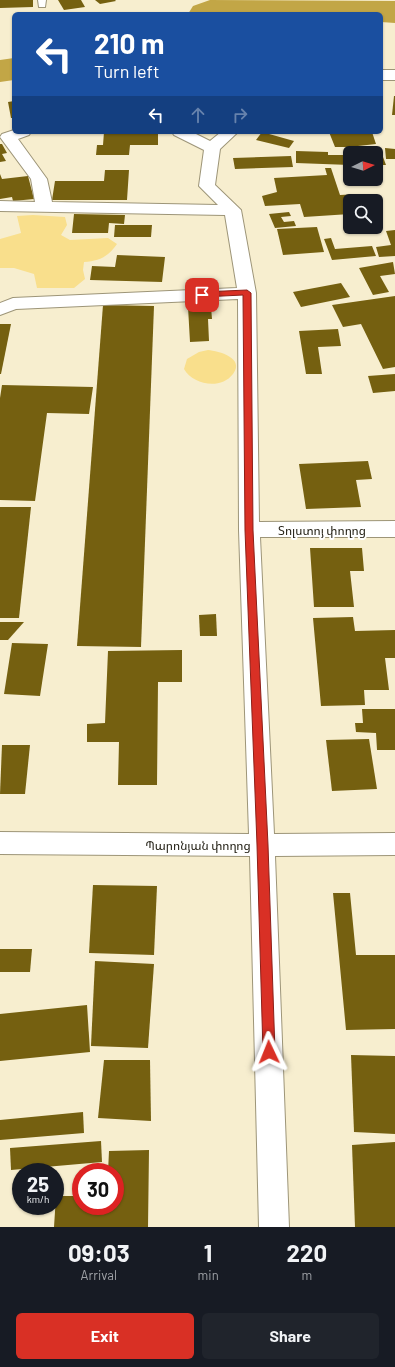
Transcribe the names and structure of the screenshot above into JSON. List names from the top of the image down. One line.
{"streets":{"street":["Տոլստոյ փողոց","Պարոնյան փողոց"]},"north":"right","page":{"turn":["210 m","Turn left"],"speed":"25 km/h","limit":"30","eta":["09:03","Arrival","1","min","220","m"],"buttons":["Exit","Share"]}}
